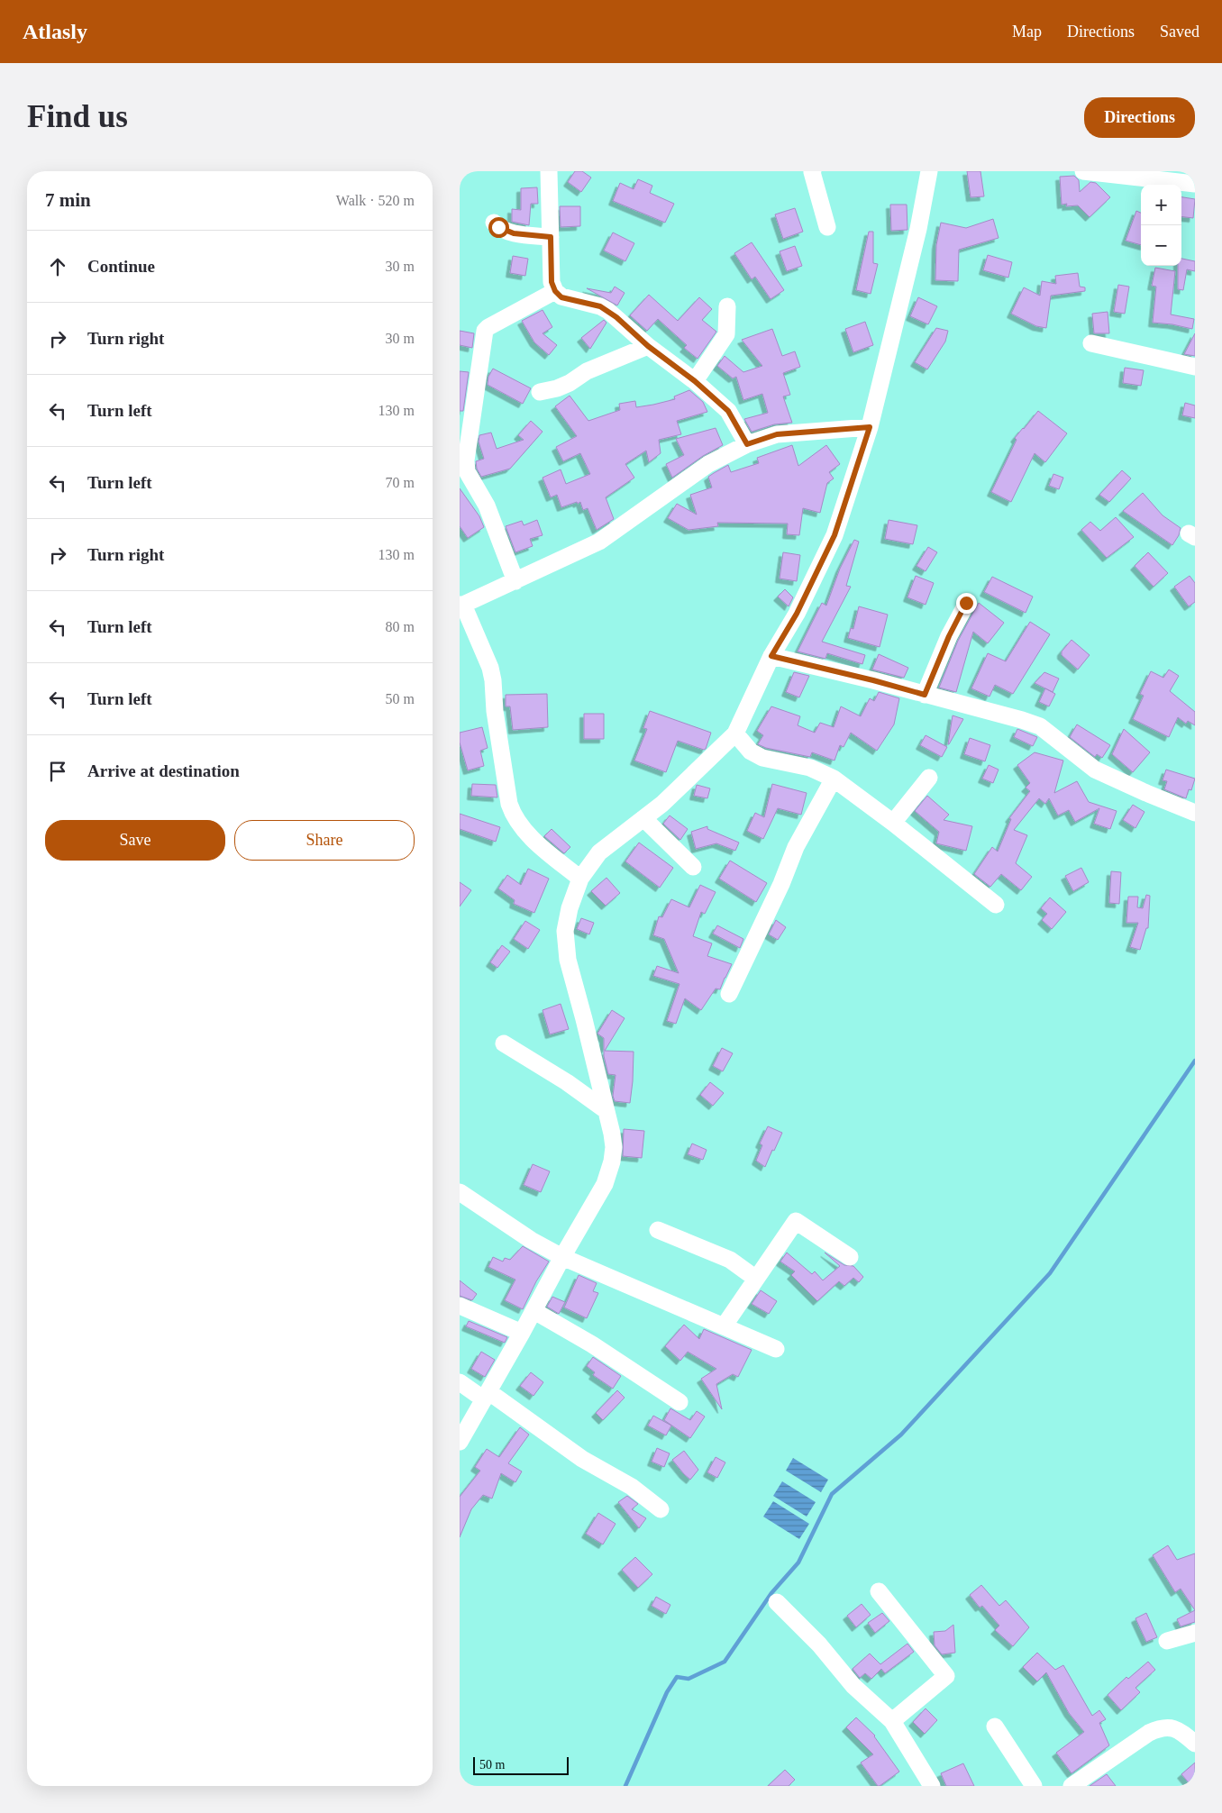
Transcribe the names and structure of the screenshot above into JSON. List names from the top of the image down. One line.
{"scale_bar":"50 m","page":{"header":"Atlasly","nav":["Map","Directions","Saved"],"buttons":["Directions",["Save","Share"]],"title":"Find us","heading":["7 min","Walk · 520 m"],"map_buttons":["+","−"],"list":[["Continue","30 m"],["Turn right","30 m"],["Turn left","130 m"],["Turn left","70 m"],["Turn right","130 m"],["Turn left","80 m"],["Turn left","50 m"],"Arrive at destination"],"scale":"50 m"}}
